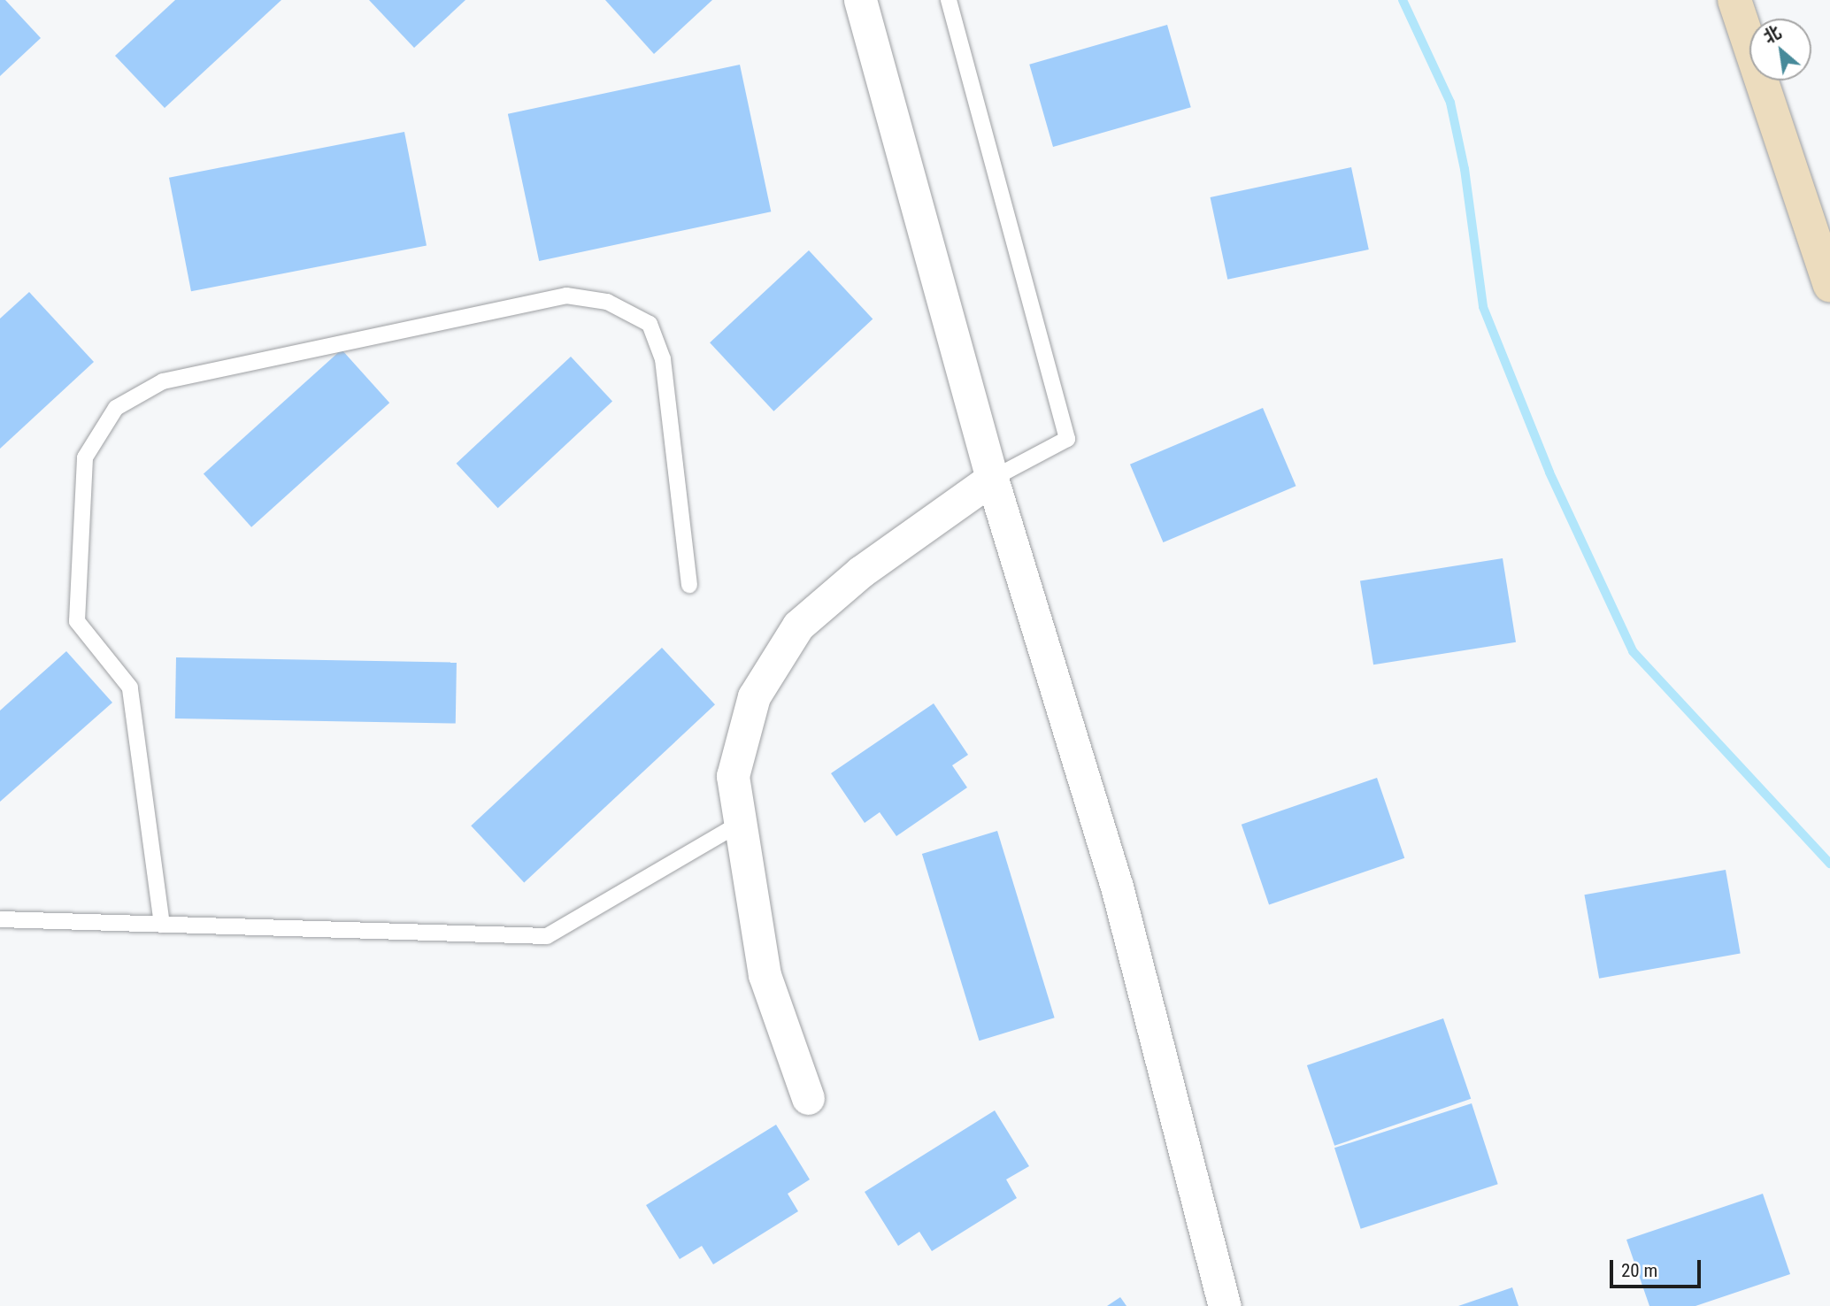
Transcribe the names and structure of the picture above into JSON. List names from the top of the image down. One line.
{"scale_bar":"20 m","north":"top left"}
